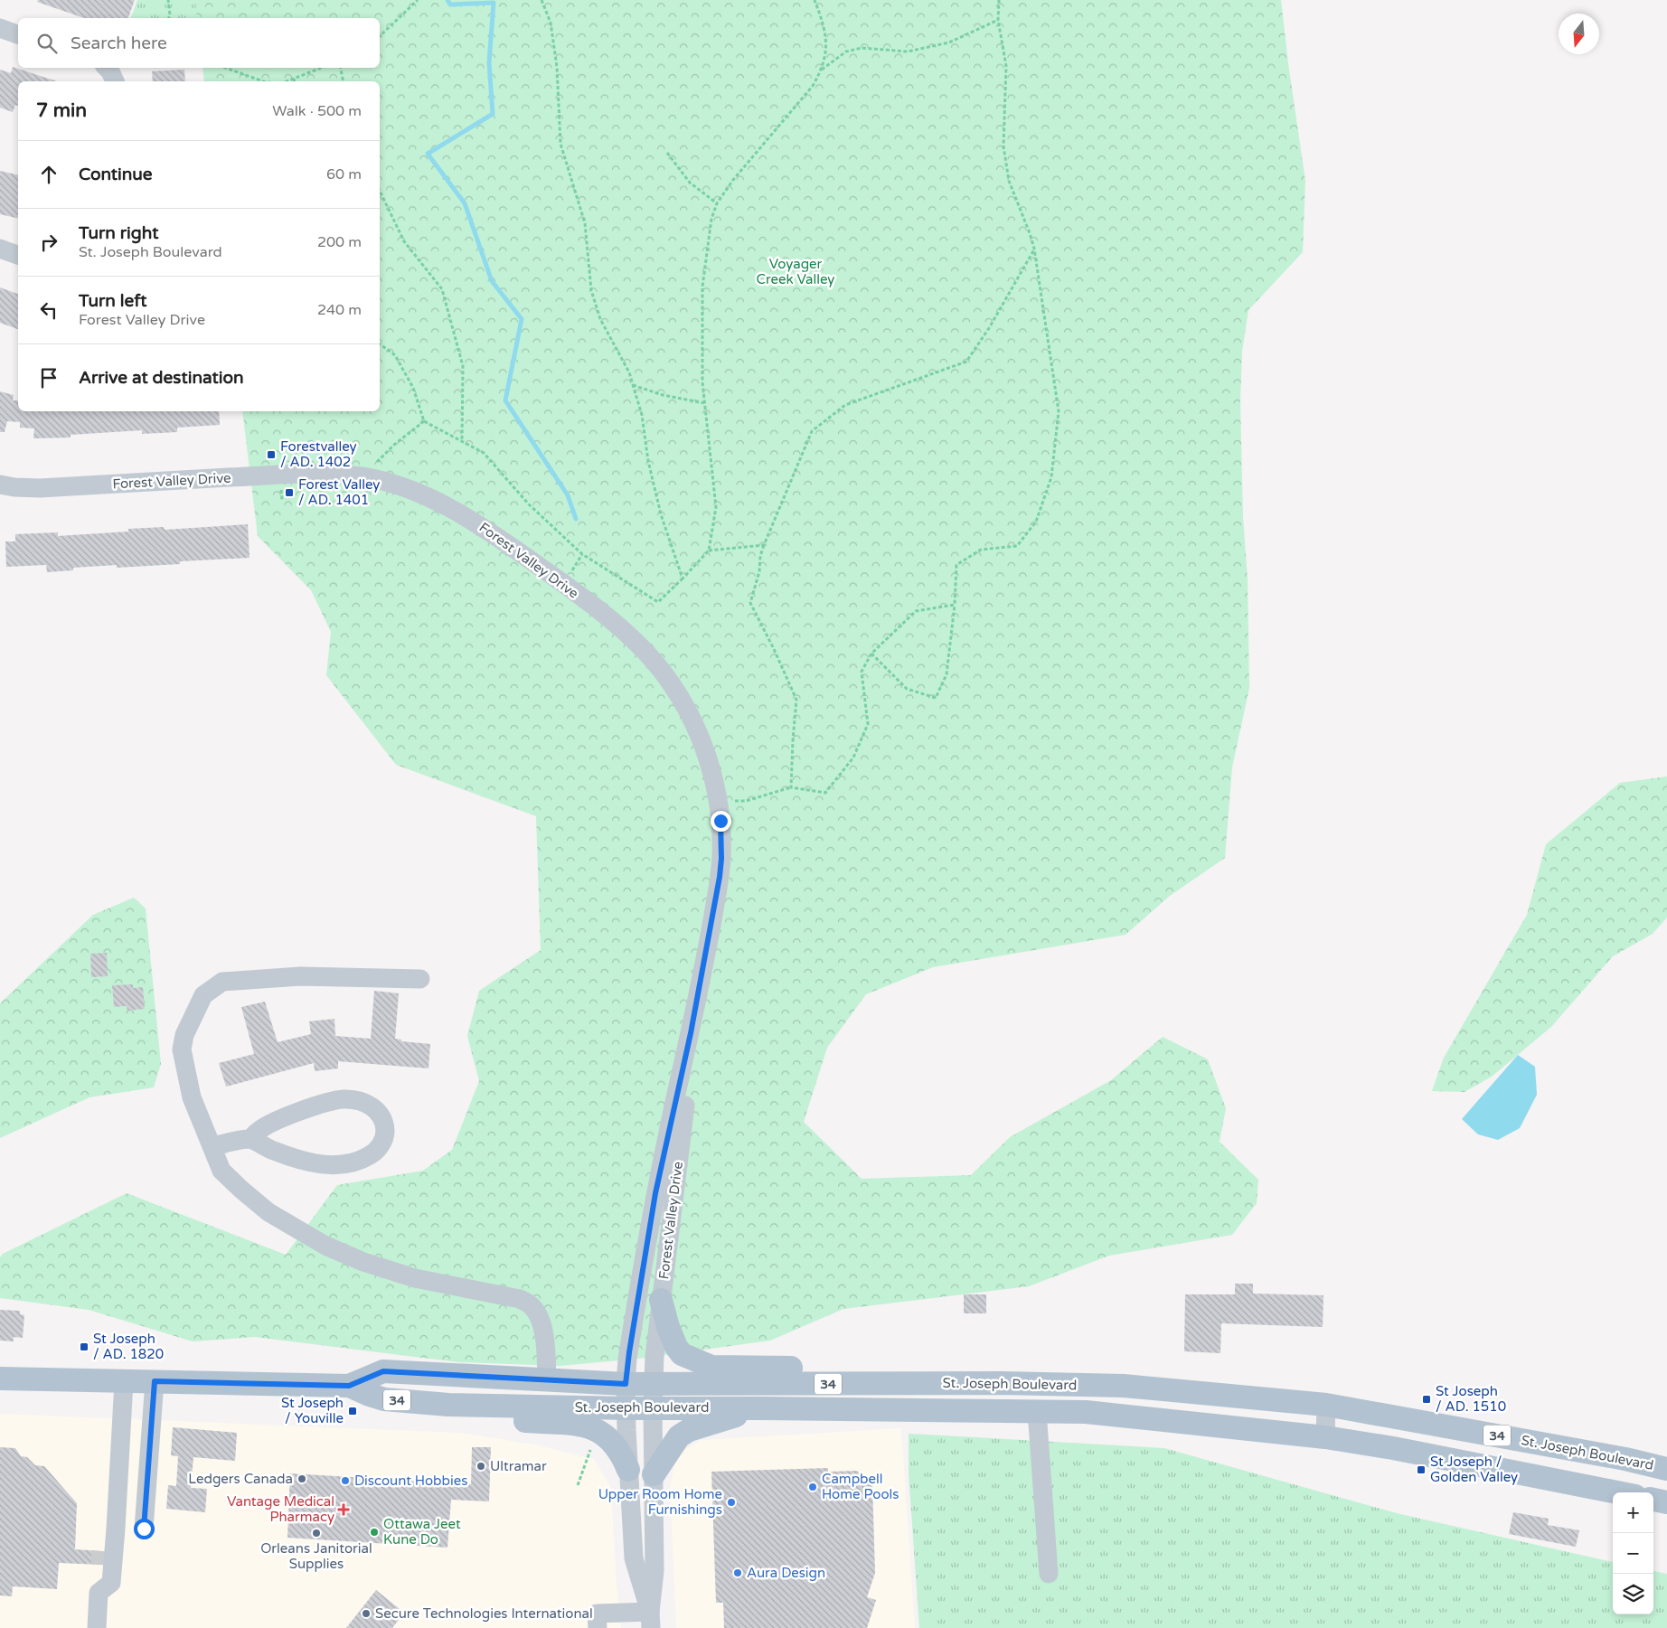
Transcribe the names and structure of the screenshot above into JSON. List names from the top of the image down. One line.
{"streets":{"main road":["34","St. Joseph Boulevard"],"street":["Forest Valley Drive"]},"crossings":[["Forest Valley Drive","St. Joseph Boulevard"]],"parks":["Voyager Creek Valley"],"places":{"transit":["Forestvalley / AD. 1402","Forest Valley / AD. 1401","St Joseph / AD. 1820","St Joseph / AD. 1510","St Joseph / Youville","St Joseph / Golden Valley"],"other":["Ultramar","Ledgers Canada","Discount Hobbies","Campbell Home Pools","Upper Room Home Furnishings","Ottawa Jeet Kune Do","Orleans Janitorial Supplies","Aura Design","Secure Technologies International"],"health":["Vantage Medical Pharmacy"]},"north":"bottom","page":{"search":"Search here","heading":["7 min","Walk · 500 m"],"list":[["Continue","60 m"],["Turn right","St. Joseph Boulevard","200 m"],["Turn left","Forest Valley Drive","240 m"],"Arrive at destination"],"map_buttons":["+","−"]}}
